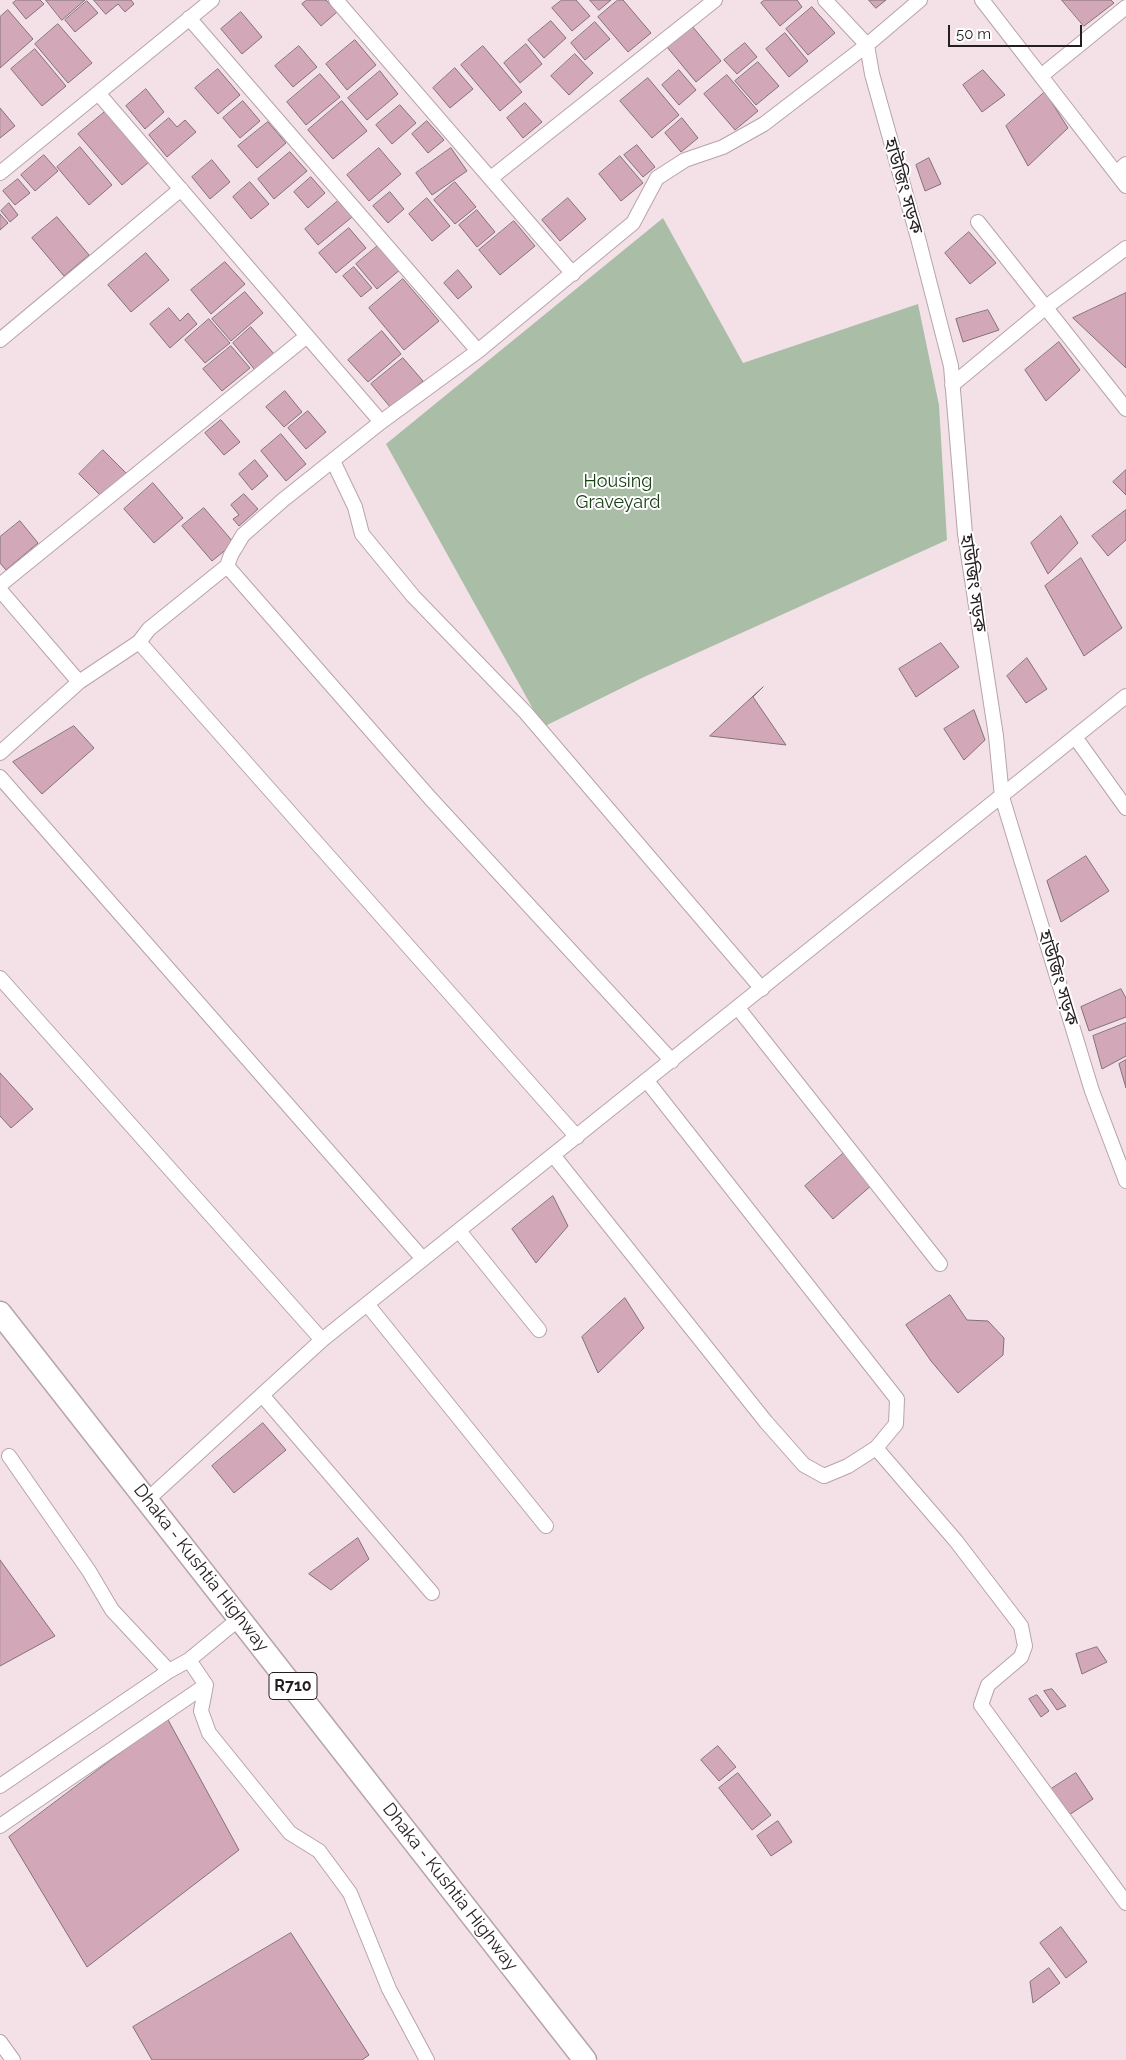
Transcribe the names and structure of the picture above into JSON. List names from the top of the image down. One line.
{"streets":{"main road":["Dhaka - Kushtia Highway","R710"],"street":["হাউজিং সড়ক"]},"parks":["Housing Graveyard"],"scale_bar":"50 m"}
